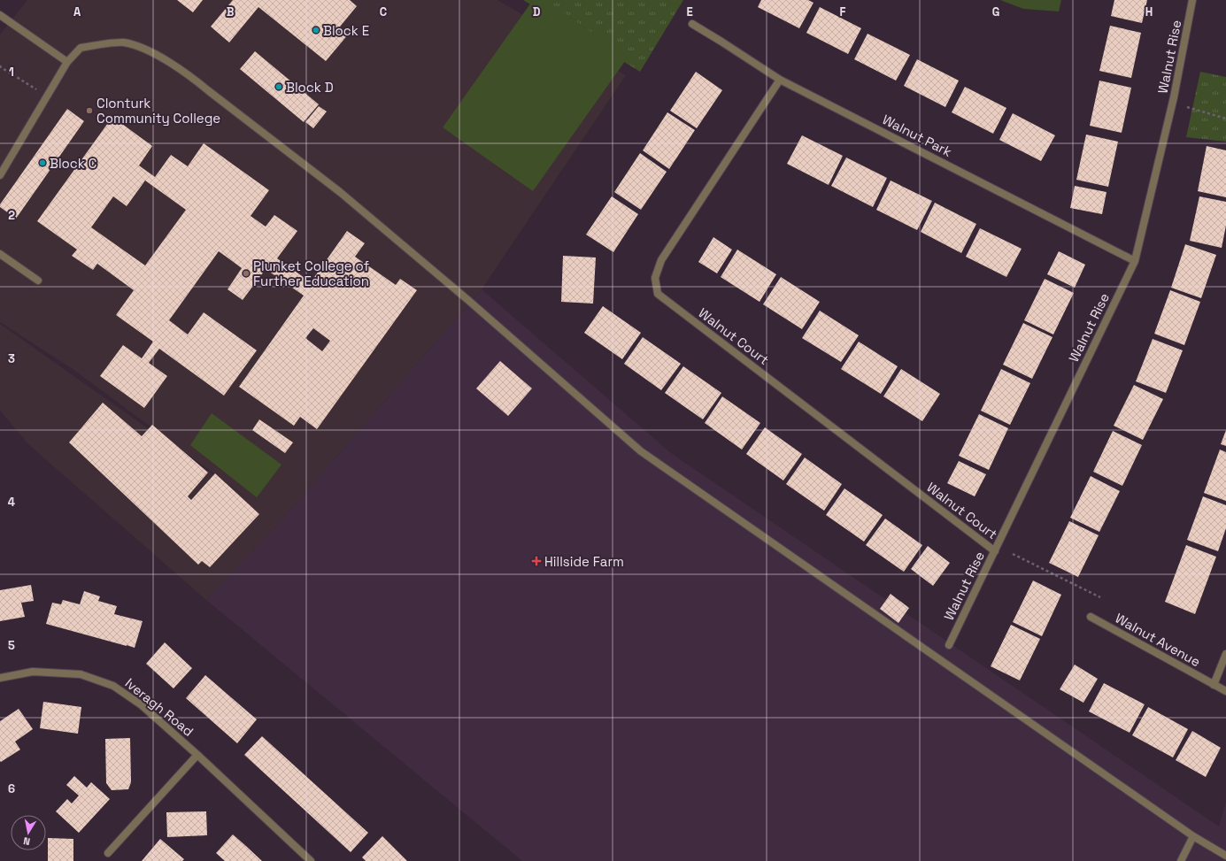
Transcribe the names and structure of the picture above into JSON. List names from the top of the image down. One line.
{"streets":{"street":["Walnut Rise","Walnut Park","Walnut Court","Walnut Avenue","Iveragh Road"]},"crossings":[["Walnut Rise","Walnut Park"],["Walnut Rise","Walnut Court"],["Walnut Park","Walnut Court"]],"places":{"other":["Block E","Block D","Clonturk Community College","Block C","Plunket College of Further Education"],"health":["Hillside Farm"]},"north":"bottom","grid":{"columns":["A","B","C","D","E","F","G","H"],"rows":["1","2","3","4","5","6"]}}
